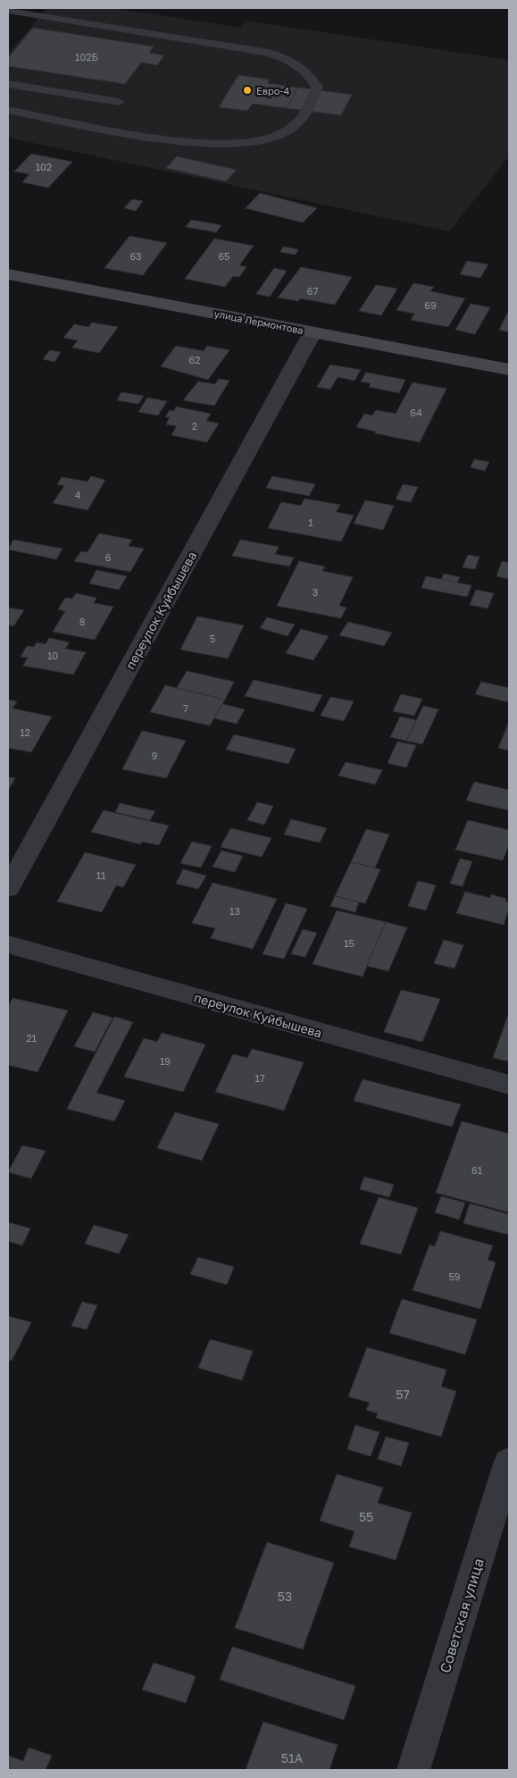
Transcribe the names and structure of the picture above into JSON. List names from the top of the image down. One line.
{"streets":{"main road":["улица Лермонтова"],"street":["переулок Куйбышева","Советская улица"]},"crossings":[["улица Лермонтова","переулок Куйбышева"]],"places":["Евро-4"],"house_numbers":["102Б","102","63","65","67","69","62","64","2","4","1","6","3","8","5","10","7","12","9","11","13","15","21","19","17","61","59","57","55","53","51А"]}
